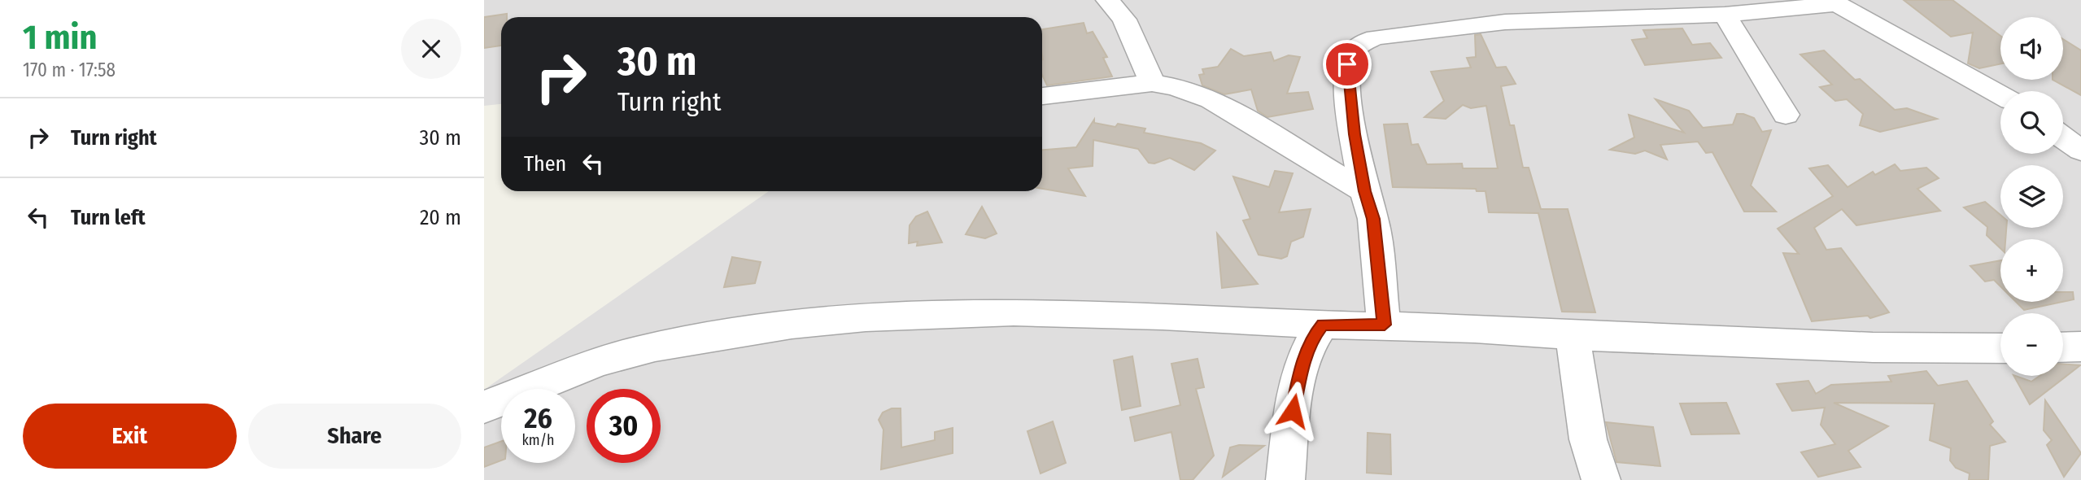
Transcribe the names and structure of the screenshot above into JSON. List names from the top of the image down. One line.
{"page":{"heading":["1 min","170 m · 17:58"],"map_buttons":["+","−"],"turn":["30 m","Turn right"],"list":[{"name":"Turn right","value":"30 m"},{"name":"Turn left","value":"20 m"}],"then":"Then","speed":"26 km/h","limit":"30","buttons":["Exit","Share"]}}
